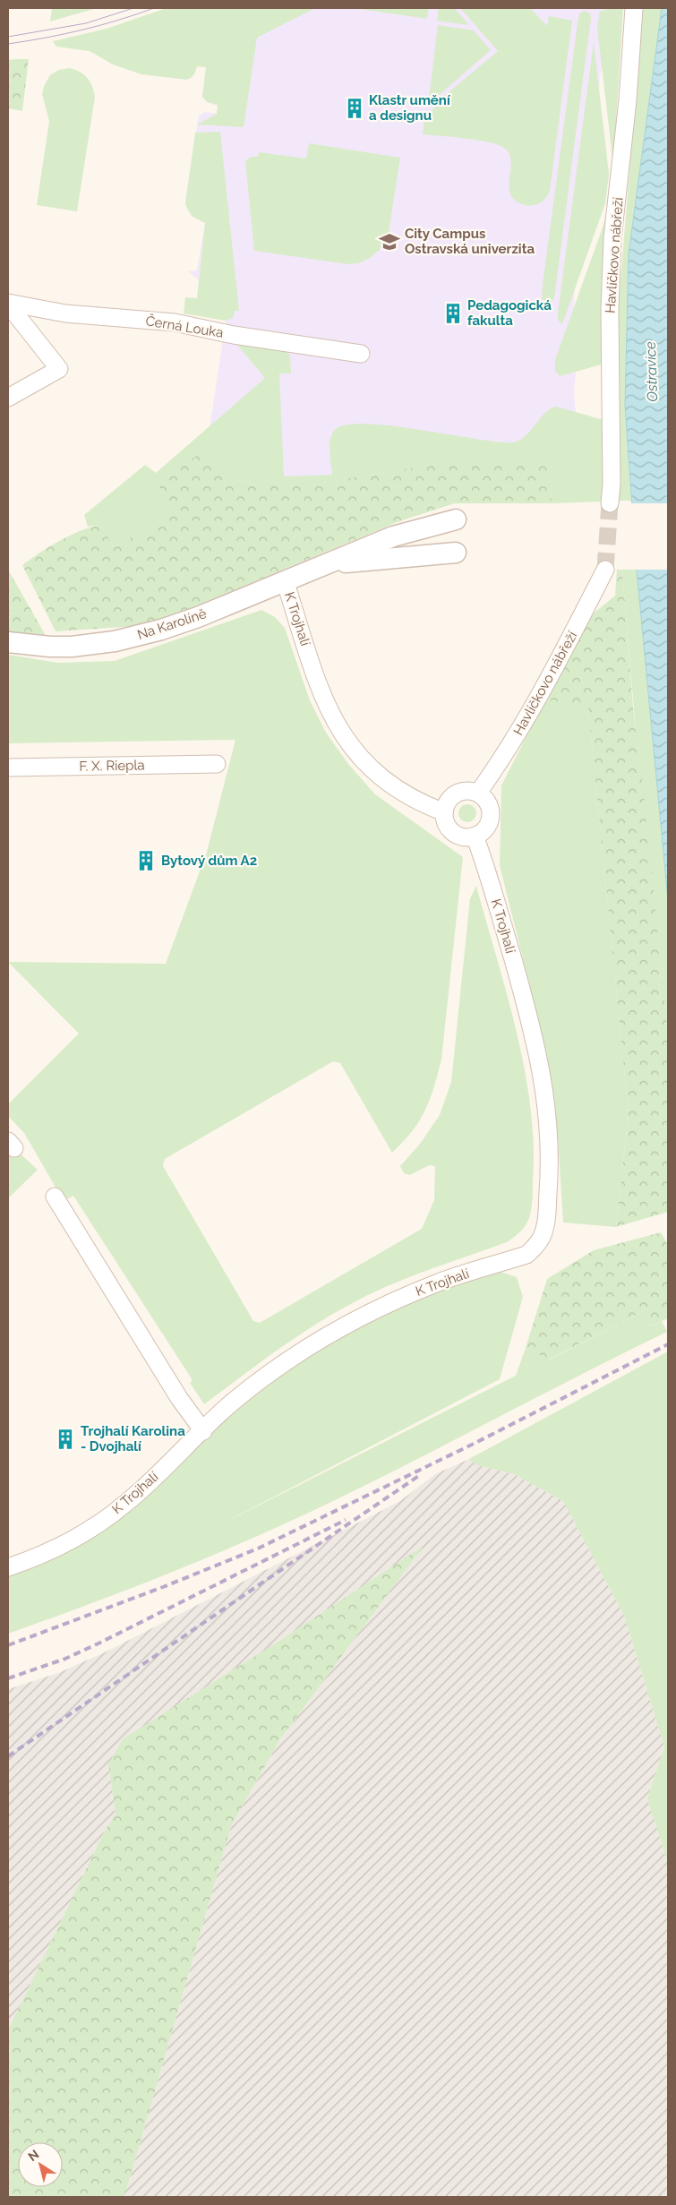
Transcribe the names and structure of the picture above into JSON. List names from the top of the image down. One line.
{"streets":{"street":["Havlíčkovo nábřeží","Černá Louka","K Trojhalí","Na Karolíně","F. X. Riepla"]},"crossings":[["Havlíčkovo nábřeží","K Trojhalí"],["K Trojhalí","Na Karolíně"]],"water":["Ostravice"],"places":{"building":["Klastr umění a designu","Pedagogická fakulta","Bytový dům A2","Trojhalí Karolina - Dvojhalí"],"school or university":["City Campus Ostravská univerzita"]},"north":"top left"}
